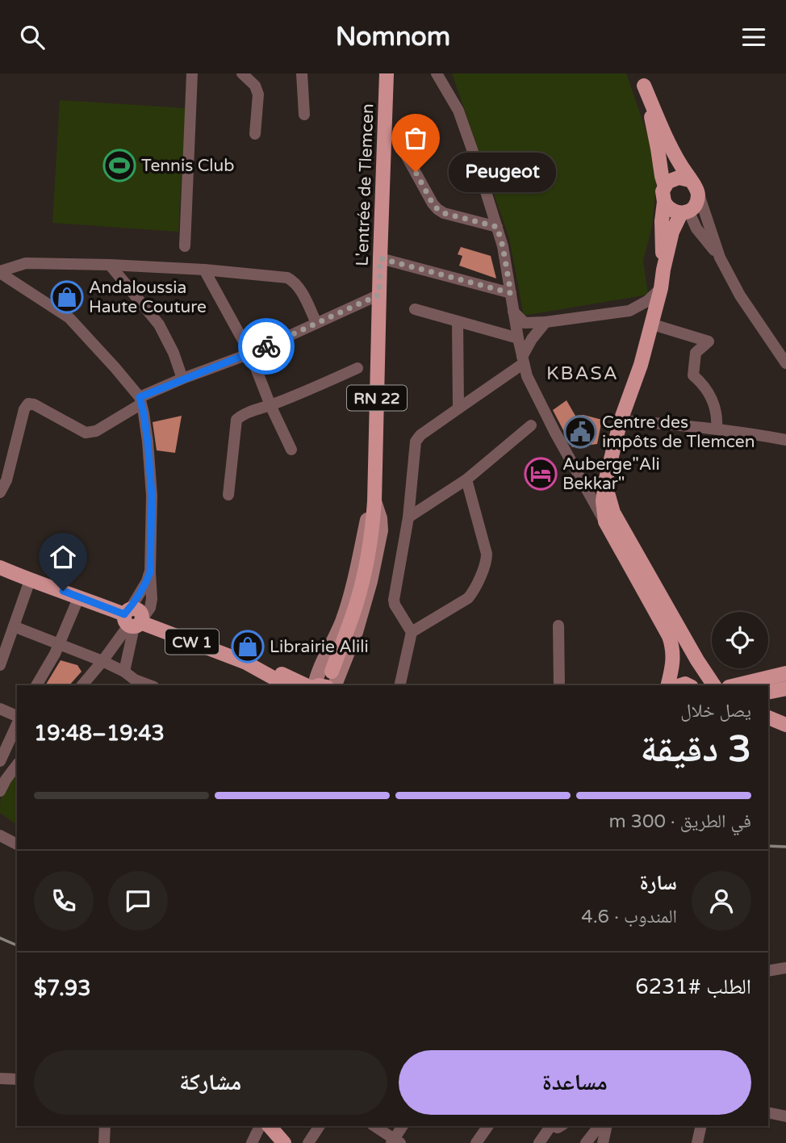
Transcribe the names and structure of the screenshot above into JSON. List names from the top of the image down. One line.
{"streets":{"main road":["L'entrée de Tlemcen","RN 22","CW 1"]},"districts":["KBASA"],"places":{"sports":["Tennis Club"],"other":["Peugeot"],"shop":["Andaloussia Haute Couture","Librairie Alili"],"public building":["Centre des impôts de Tlemcen"],"hotel":["Auberge\"Ali Bekkar\""]},"page":{"header":"Nomnom","bubble":"Peugeot","heading":["3 دقيقة","يصل خلال","19:43–19:48"],"panel":["سارة","المندوب · 4.6","الطلب #6231","$7.93"],"bar":"في الطريق · 300 m","buttons":["مساعدة","مشاركة"]}}
